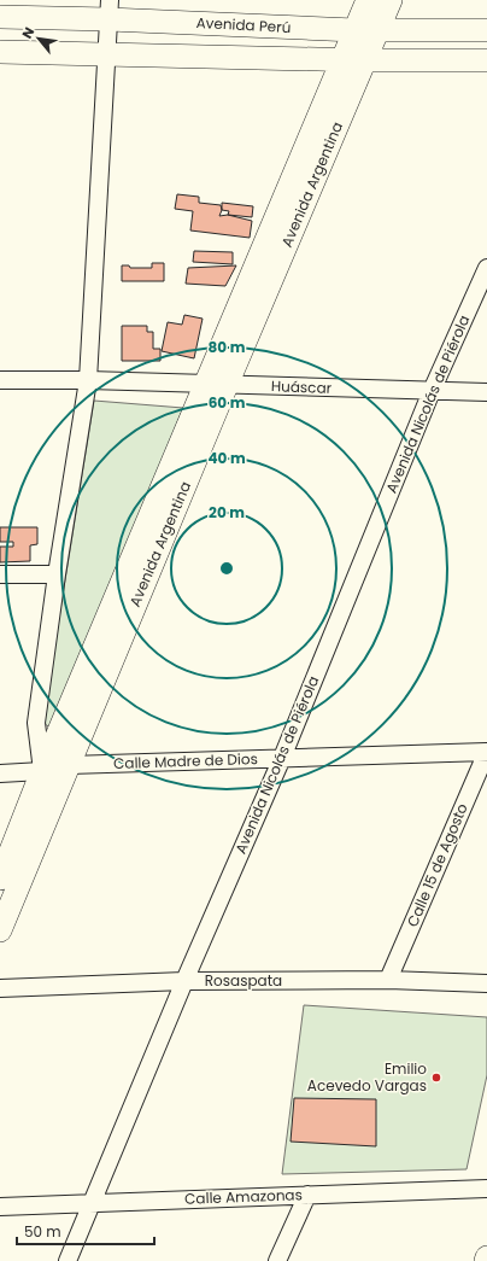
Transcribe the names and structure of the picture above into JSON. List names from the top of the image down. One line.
{"streets":{"street":["Avenida Perú","Avenida Argentina","Huáscar","Avenida Nicolás de Piérola","Calle Madre de Dios","Calle 15 de Agosto","Rosaspata","Calle Amazonas"]},"crossings":[["Avenida Perú","Avenida Argentina"],["Avenida Argentina","Huáscar"],["Avenida Argentina","Calle Madre de Dios"],["Huáscar","Avenida Nicolás de Piérola"],["Avenida Nicolás de Piérola","Calle Madre de Dios"],["Avenida Nicolás de Piérola","Rosaspata"],["Avenida Nicolás de Piérola","Calle Amazonas"],["Calle Madre de Dios","Calle 15 de Agosto"],["Calle 15 de Agosto","Rosaspata"]],"places":["Emilio Acevedo Vargas"],"scale_bar":"50 m","north":"top left","rings":["80 m","60 m","40 m","20 m"]}
